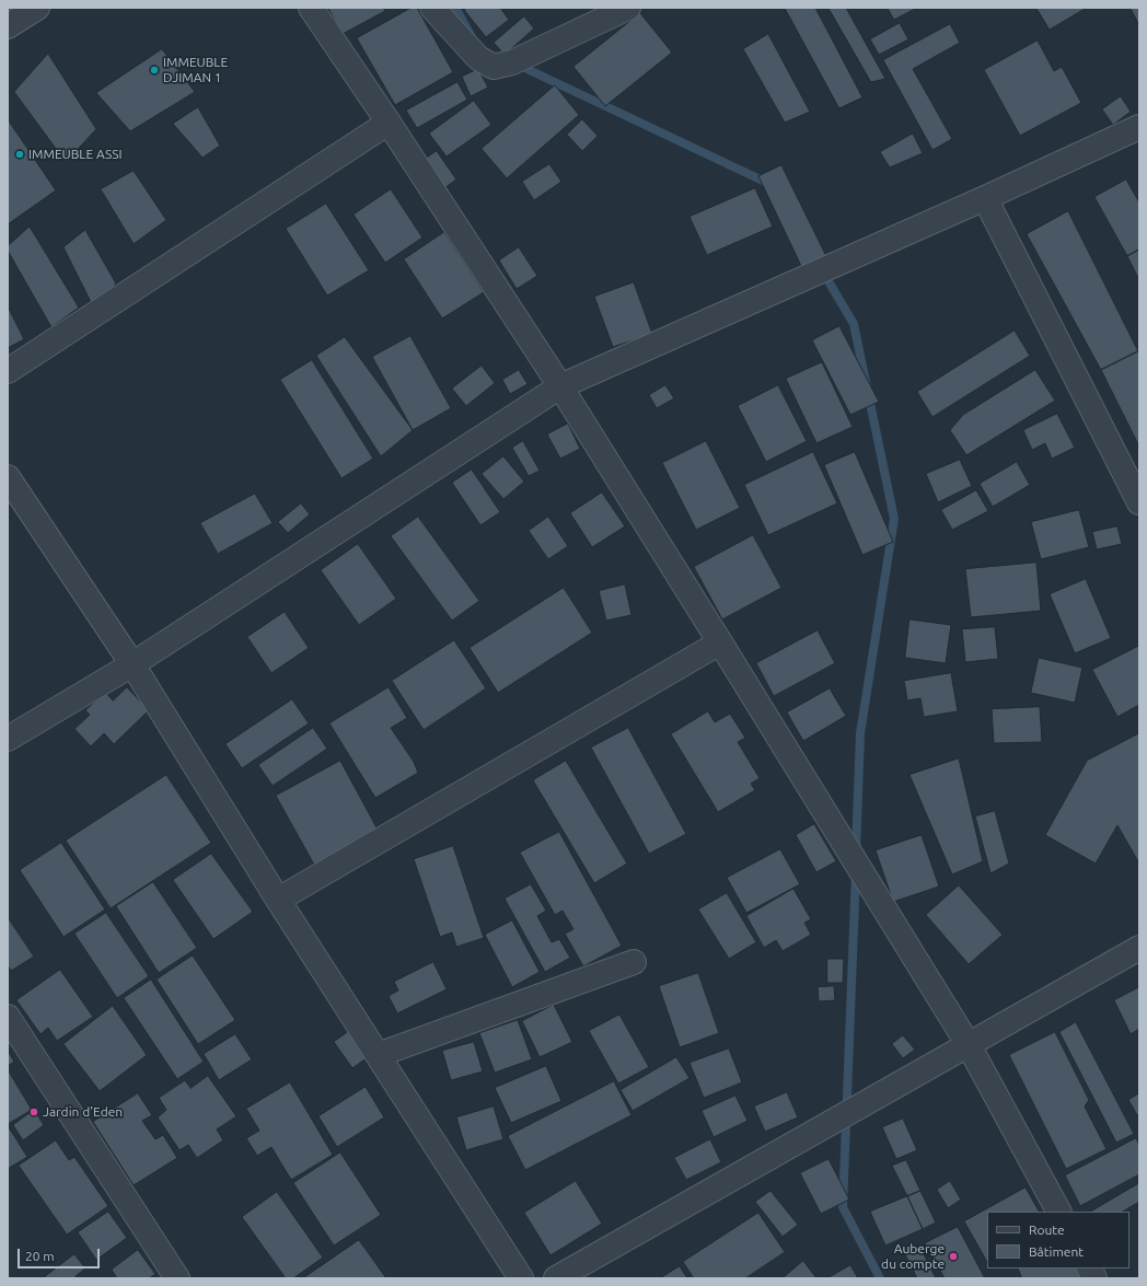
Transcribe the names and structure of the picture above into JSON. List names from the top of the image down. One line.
{"places":["IMMEUBLE DJIMAN 1","IMMEUBLE ASSI","Jardin d'Eden","Auberge du compte"],"legend":["Route","Bâtiment"],"scale_bar":"20 m"}
